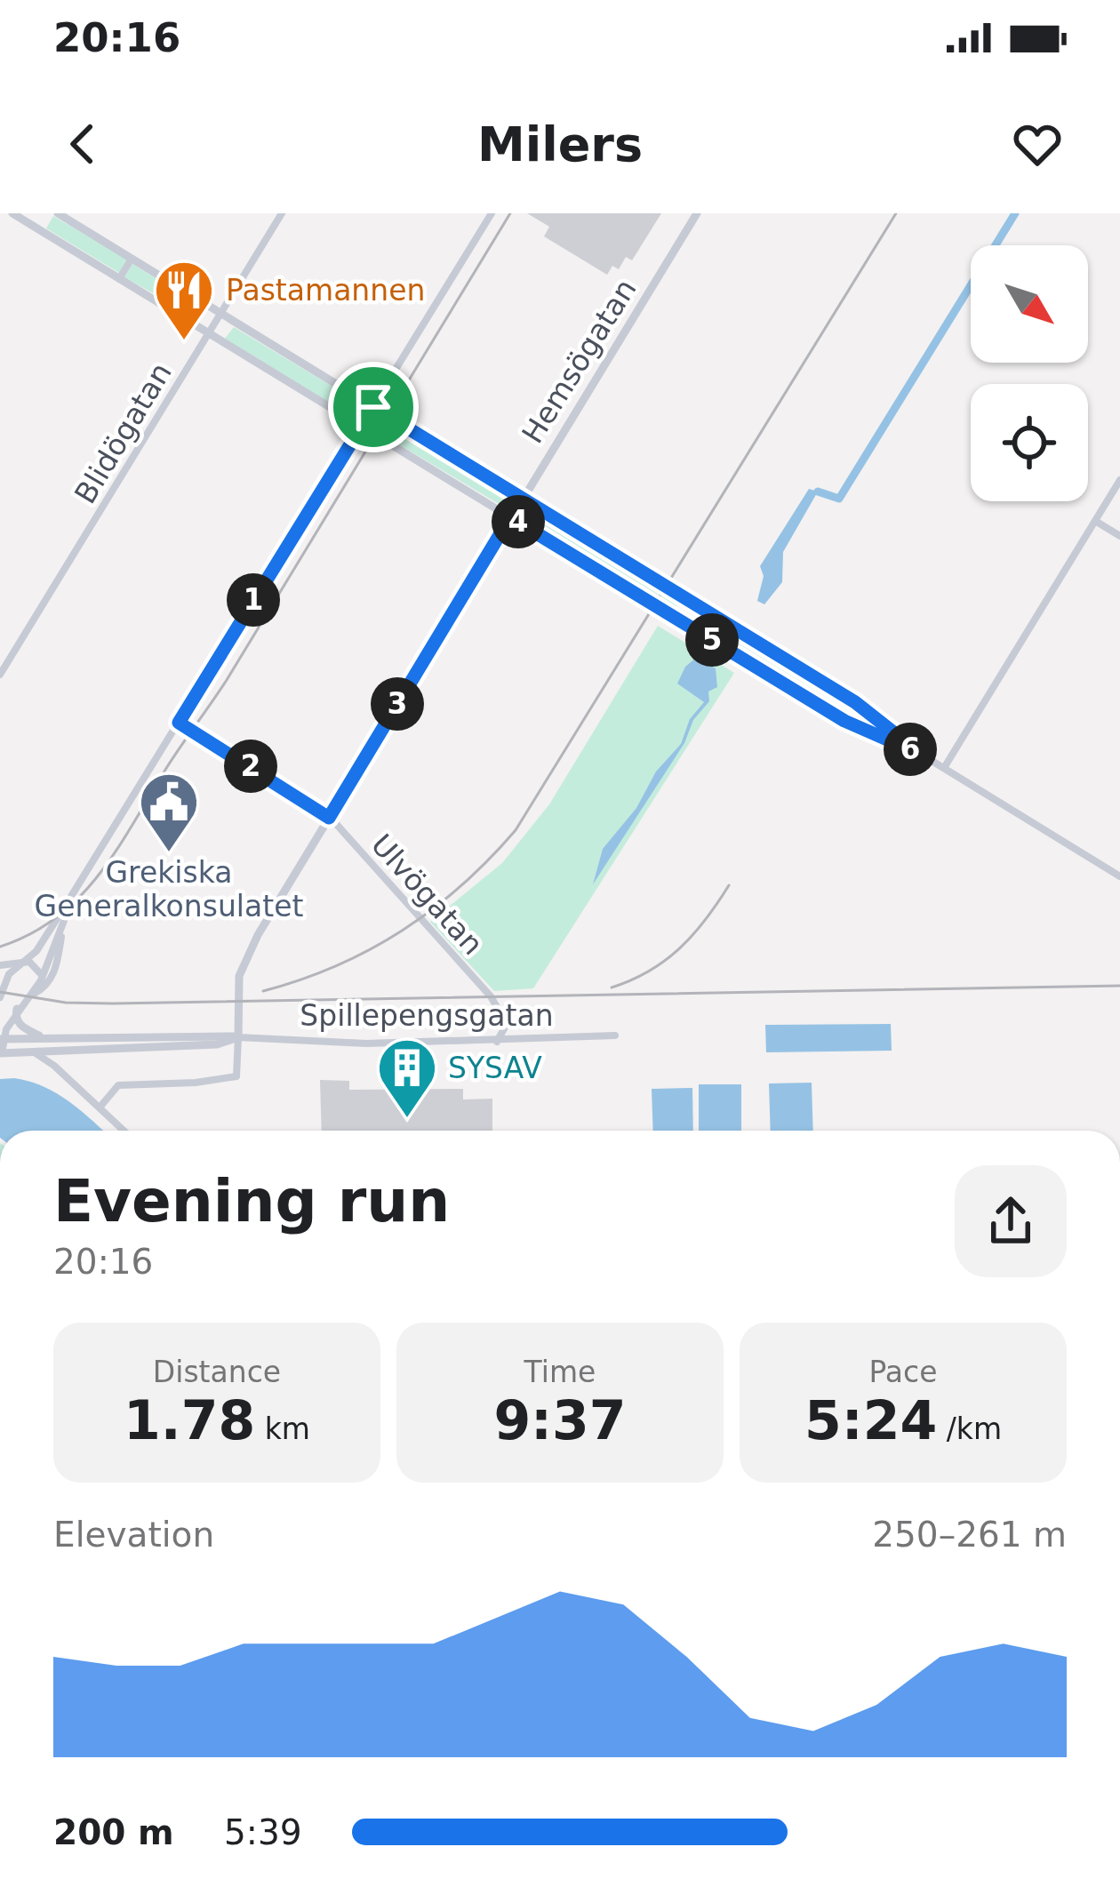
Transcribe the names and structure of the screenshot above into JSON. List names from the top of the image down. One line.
{"streets":{"street":["Hemsögatan","Blidögatan","Ulvögatan","Spillepengsgatan"]},"crossings":[["Hemsögatan","Ulvögatan"],["Hemsögatan","Spillepengsgatan"],["Ulvögatan","Spillepengsgatan"]],"places":{"restaurant":["Pastamannen"],"public building":["Grekiska Generalkonsulatet"],"building":["SYSAV"]},"north":"bottom right","page":{"status":"20:16","header":"Milers","pins":["4","1","5","3","6","2"],"heading":["Evening run","20:16"],"stats":[["Distance","1.78 km"],["Time","9:37"],["Pace","5:24 /km"]],"chart":["Elevation","250–261 m"],"list":[{"name":"200 m","note":"5:39"}]}}
